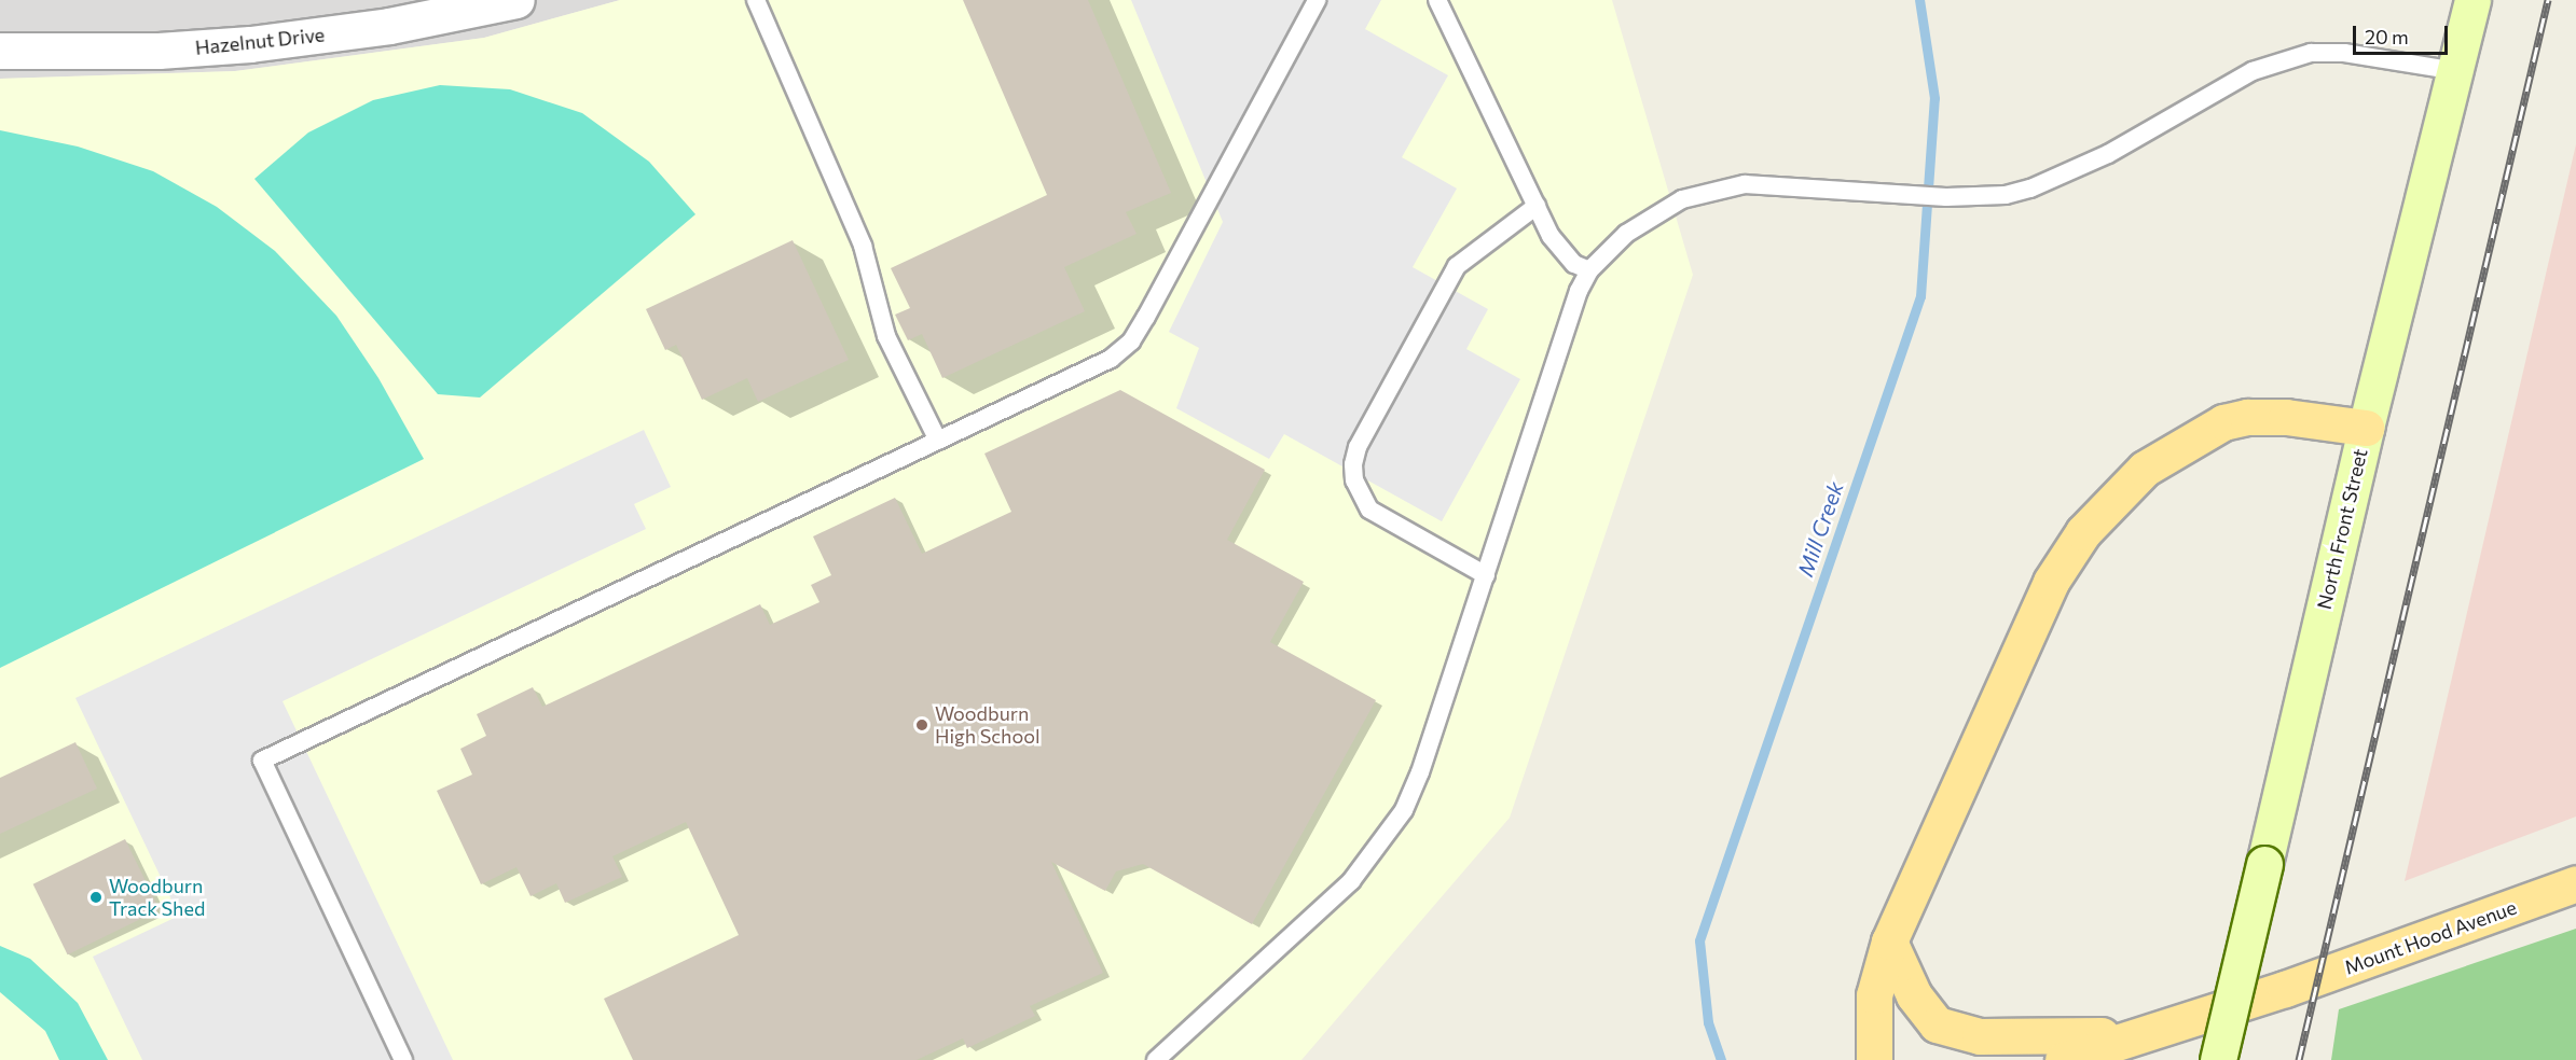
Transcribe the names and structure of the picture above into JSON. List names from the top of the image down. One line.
{"streets":{"main road":["North Front Street","Mount Hood Avenue"],"street":["Hazelnut Drive"]},"water":["Mill Creek"],"places":["Woodburn High School","Woodburn Track Shed"],"scale_bar":"20 m"}
